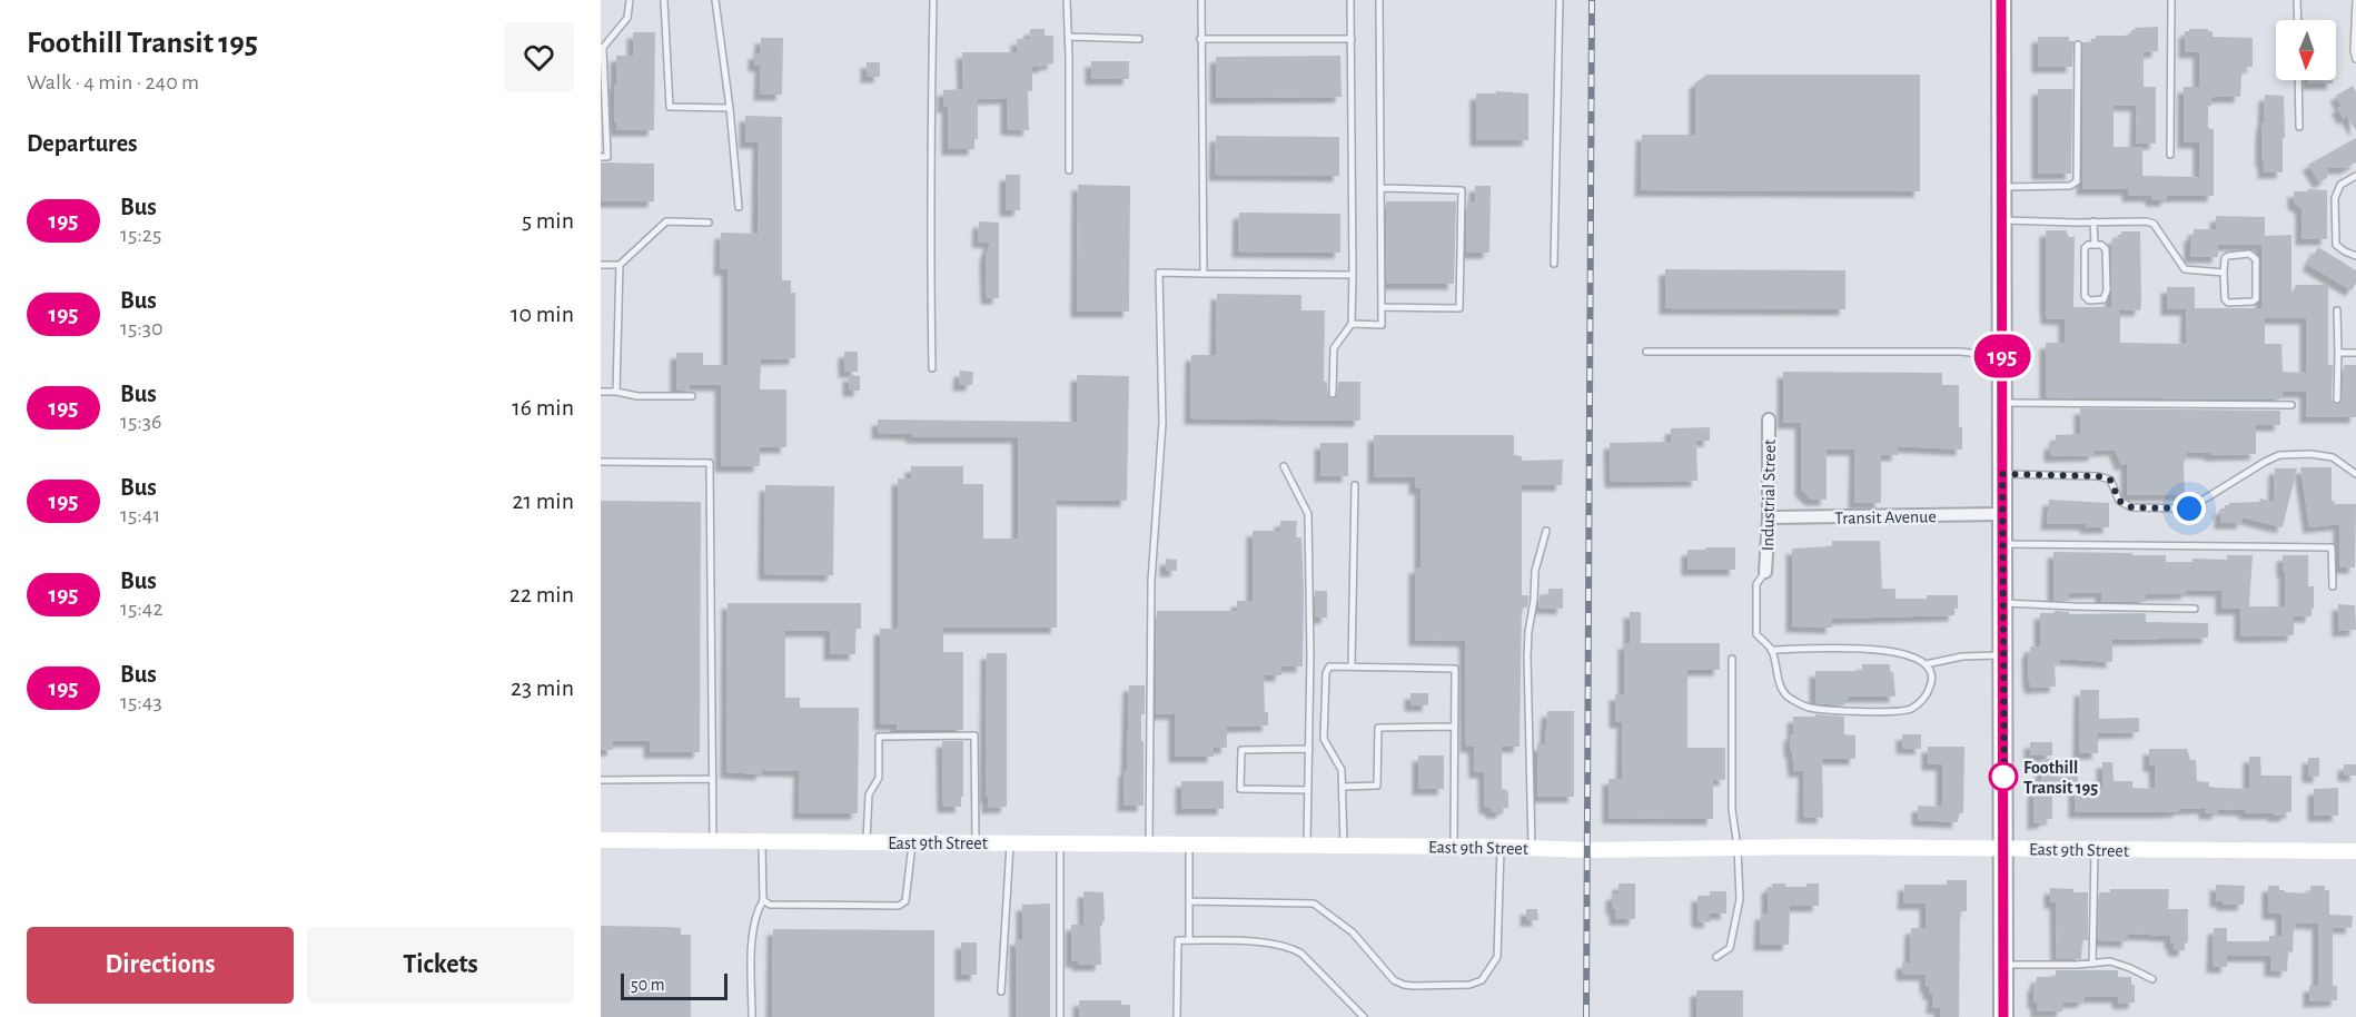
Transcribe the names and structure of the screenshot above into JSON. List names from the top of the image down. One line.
{"streets":{"street":["Industrial Street","Transit Avenue","East 9th Street"]},"crossings":[["Industrial Street","Transit Avenue"]],"places":["Foothill Transit 195"],"lines":["bus line 195"],"scale_bar":"50 m","north":"bottom","page":{"heading":[["Foothill Transit 195","Walk · 4 min · 240 m"],"Departures"],"on_map":"195","list":[{"mark":"195","name":"Bus","note":"15:25","value":"5 min"},{"mark":"195","name":"Bus","note":"15:30","value":"10 min"},{"mark":"195","name":"Bus","note":"15:36","value":"16 min"},{"mark":"195","name":"Bus","note":"15:41","value":"21 min"},{"mark":"195","name":"Bus","note":"15:42","value":"22 min"},{"mark":"195","name":"Bus","note":"15:43","value":"23 min"}],"buttons":["Directions","Tickets"],"scale":"50 m"}}
